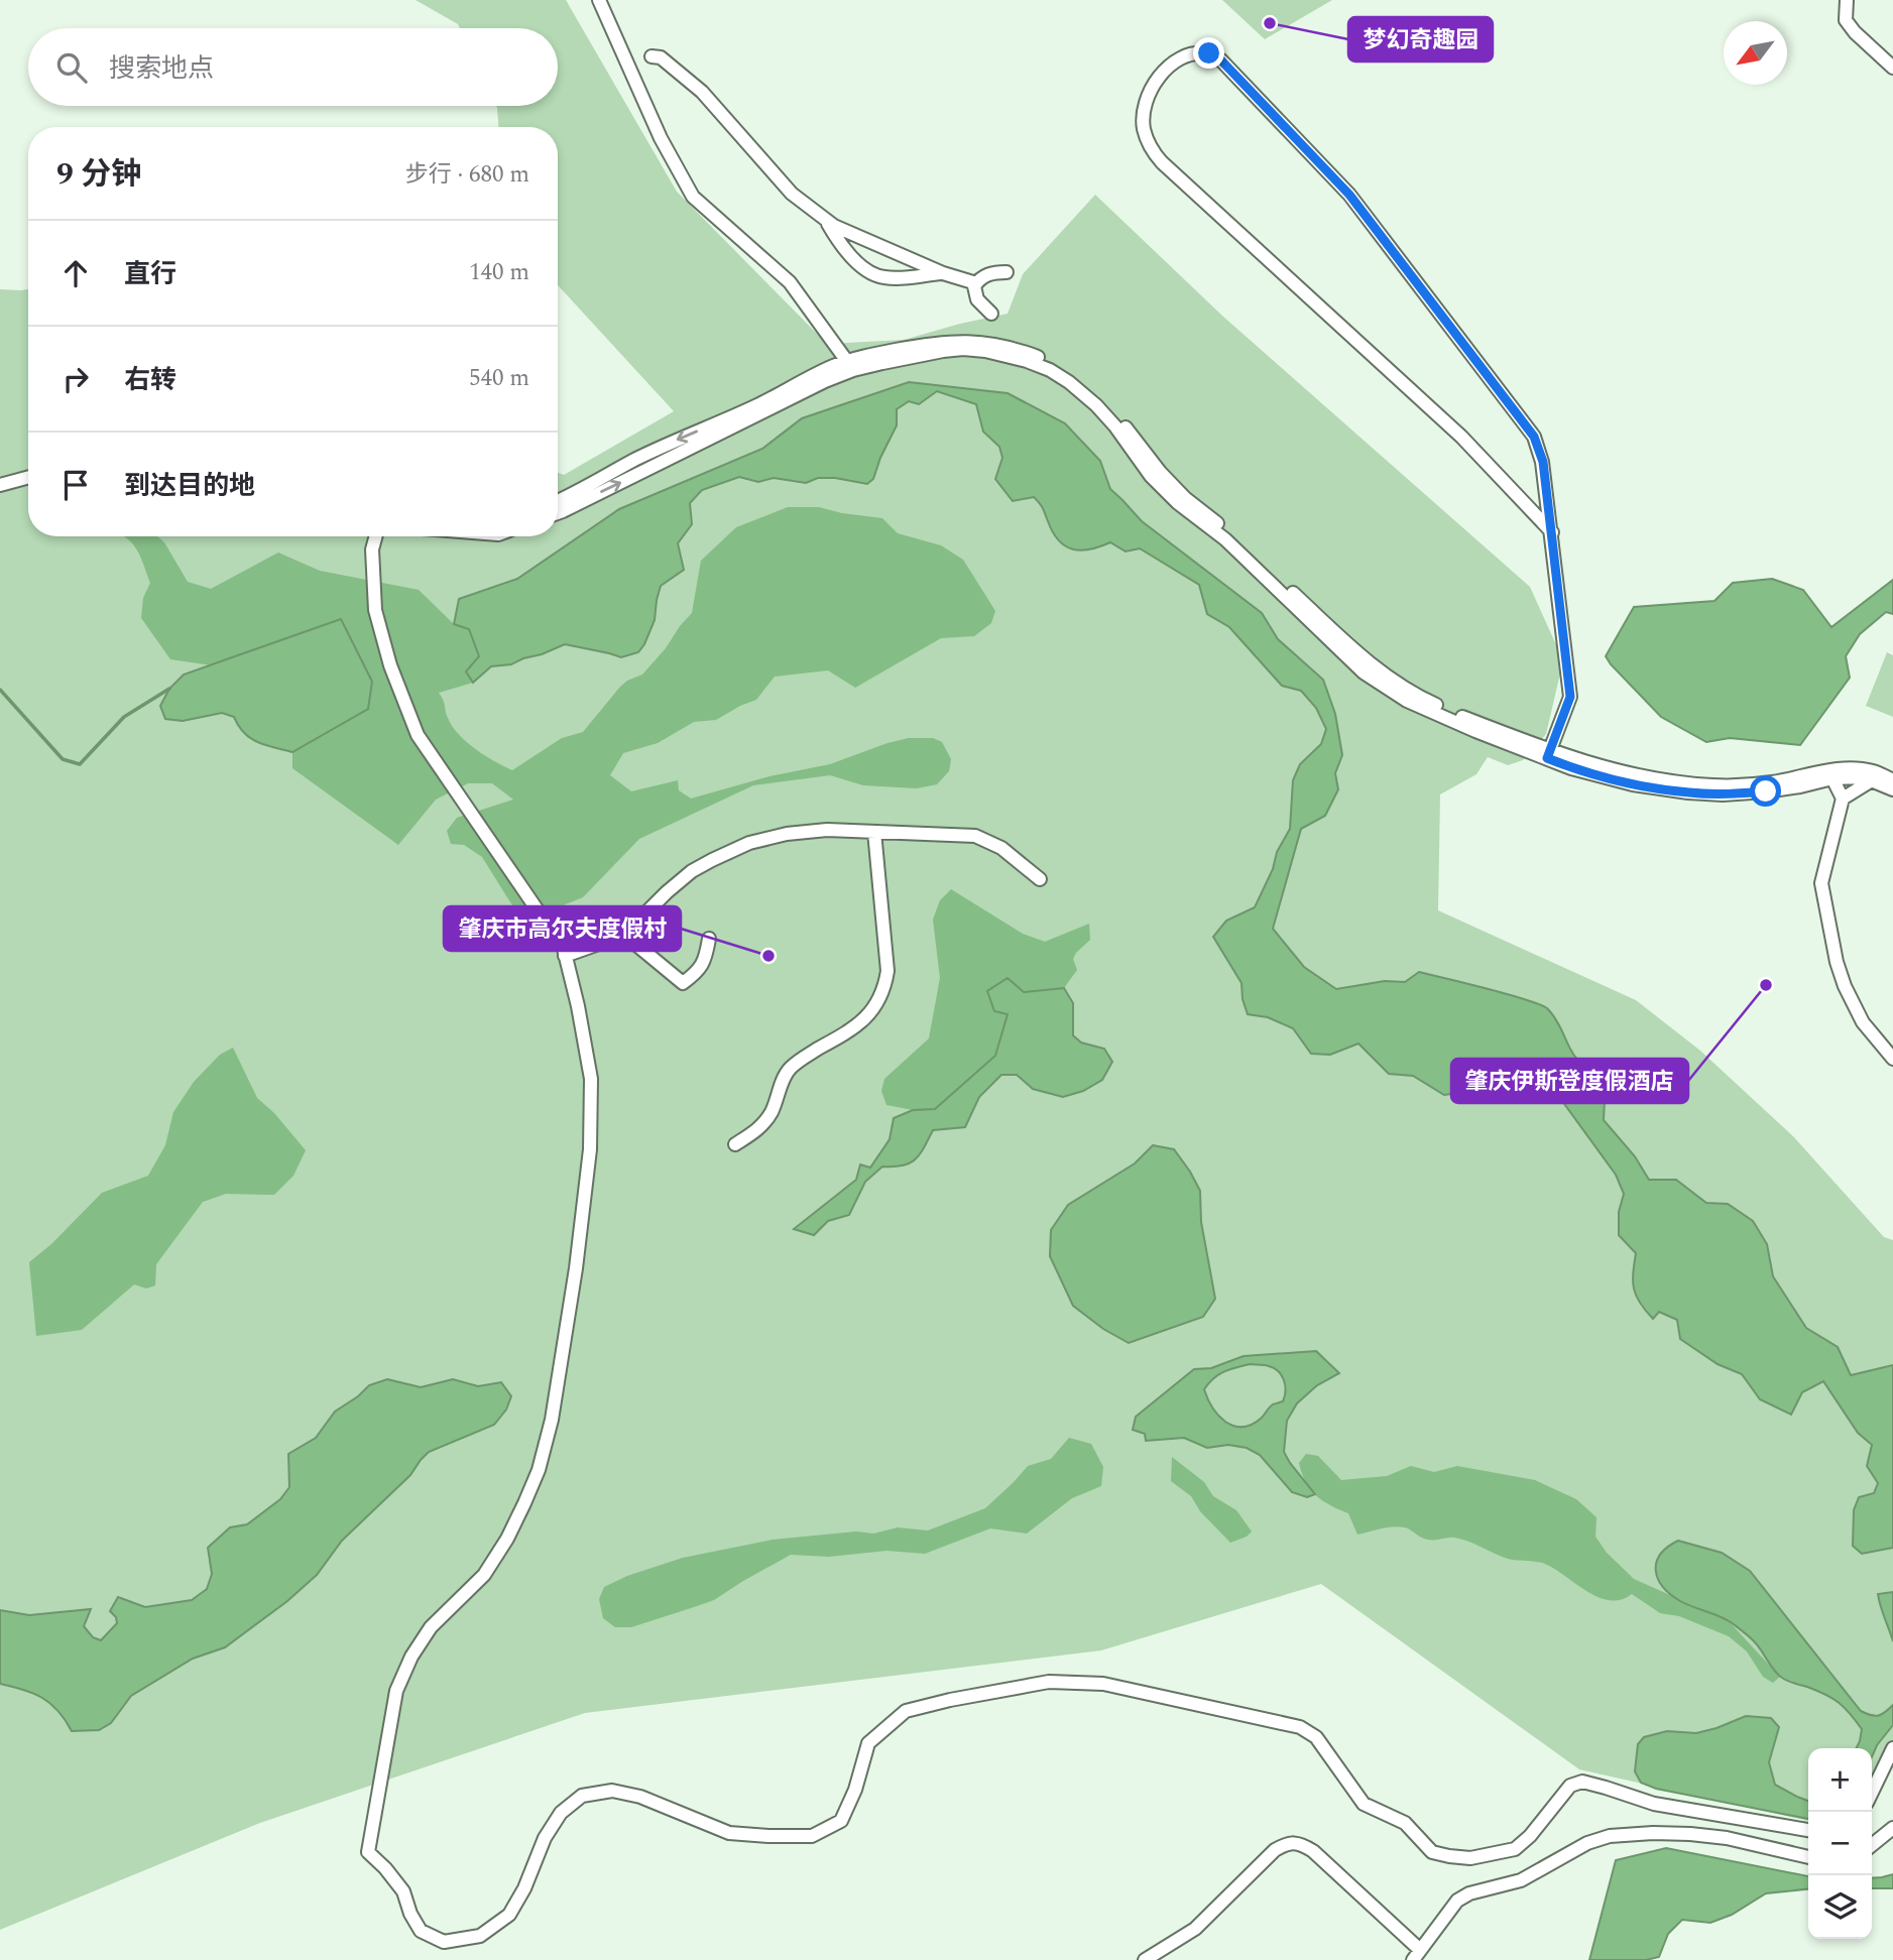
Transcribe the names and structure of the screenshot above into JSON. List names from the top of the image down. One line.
{"places":["梦幻奇趣园","肇庆市高尔夫度假村","肇庆伊斯登度假酒店"],"north":"bottom left","page":{"search":"搜索地点","heading":["9 分钟","步行 · 680 m"],"list":[["直行","140 m"],["右转","540 m"],"到达目的地"],"map_buttons":["+","−"]}}
